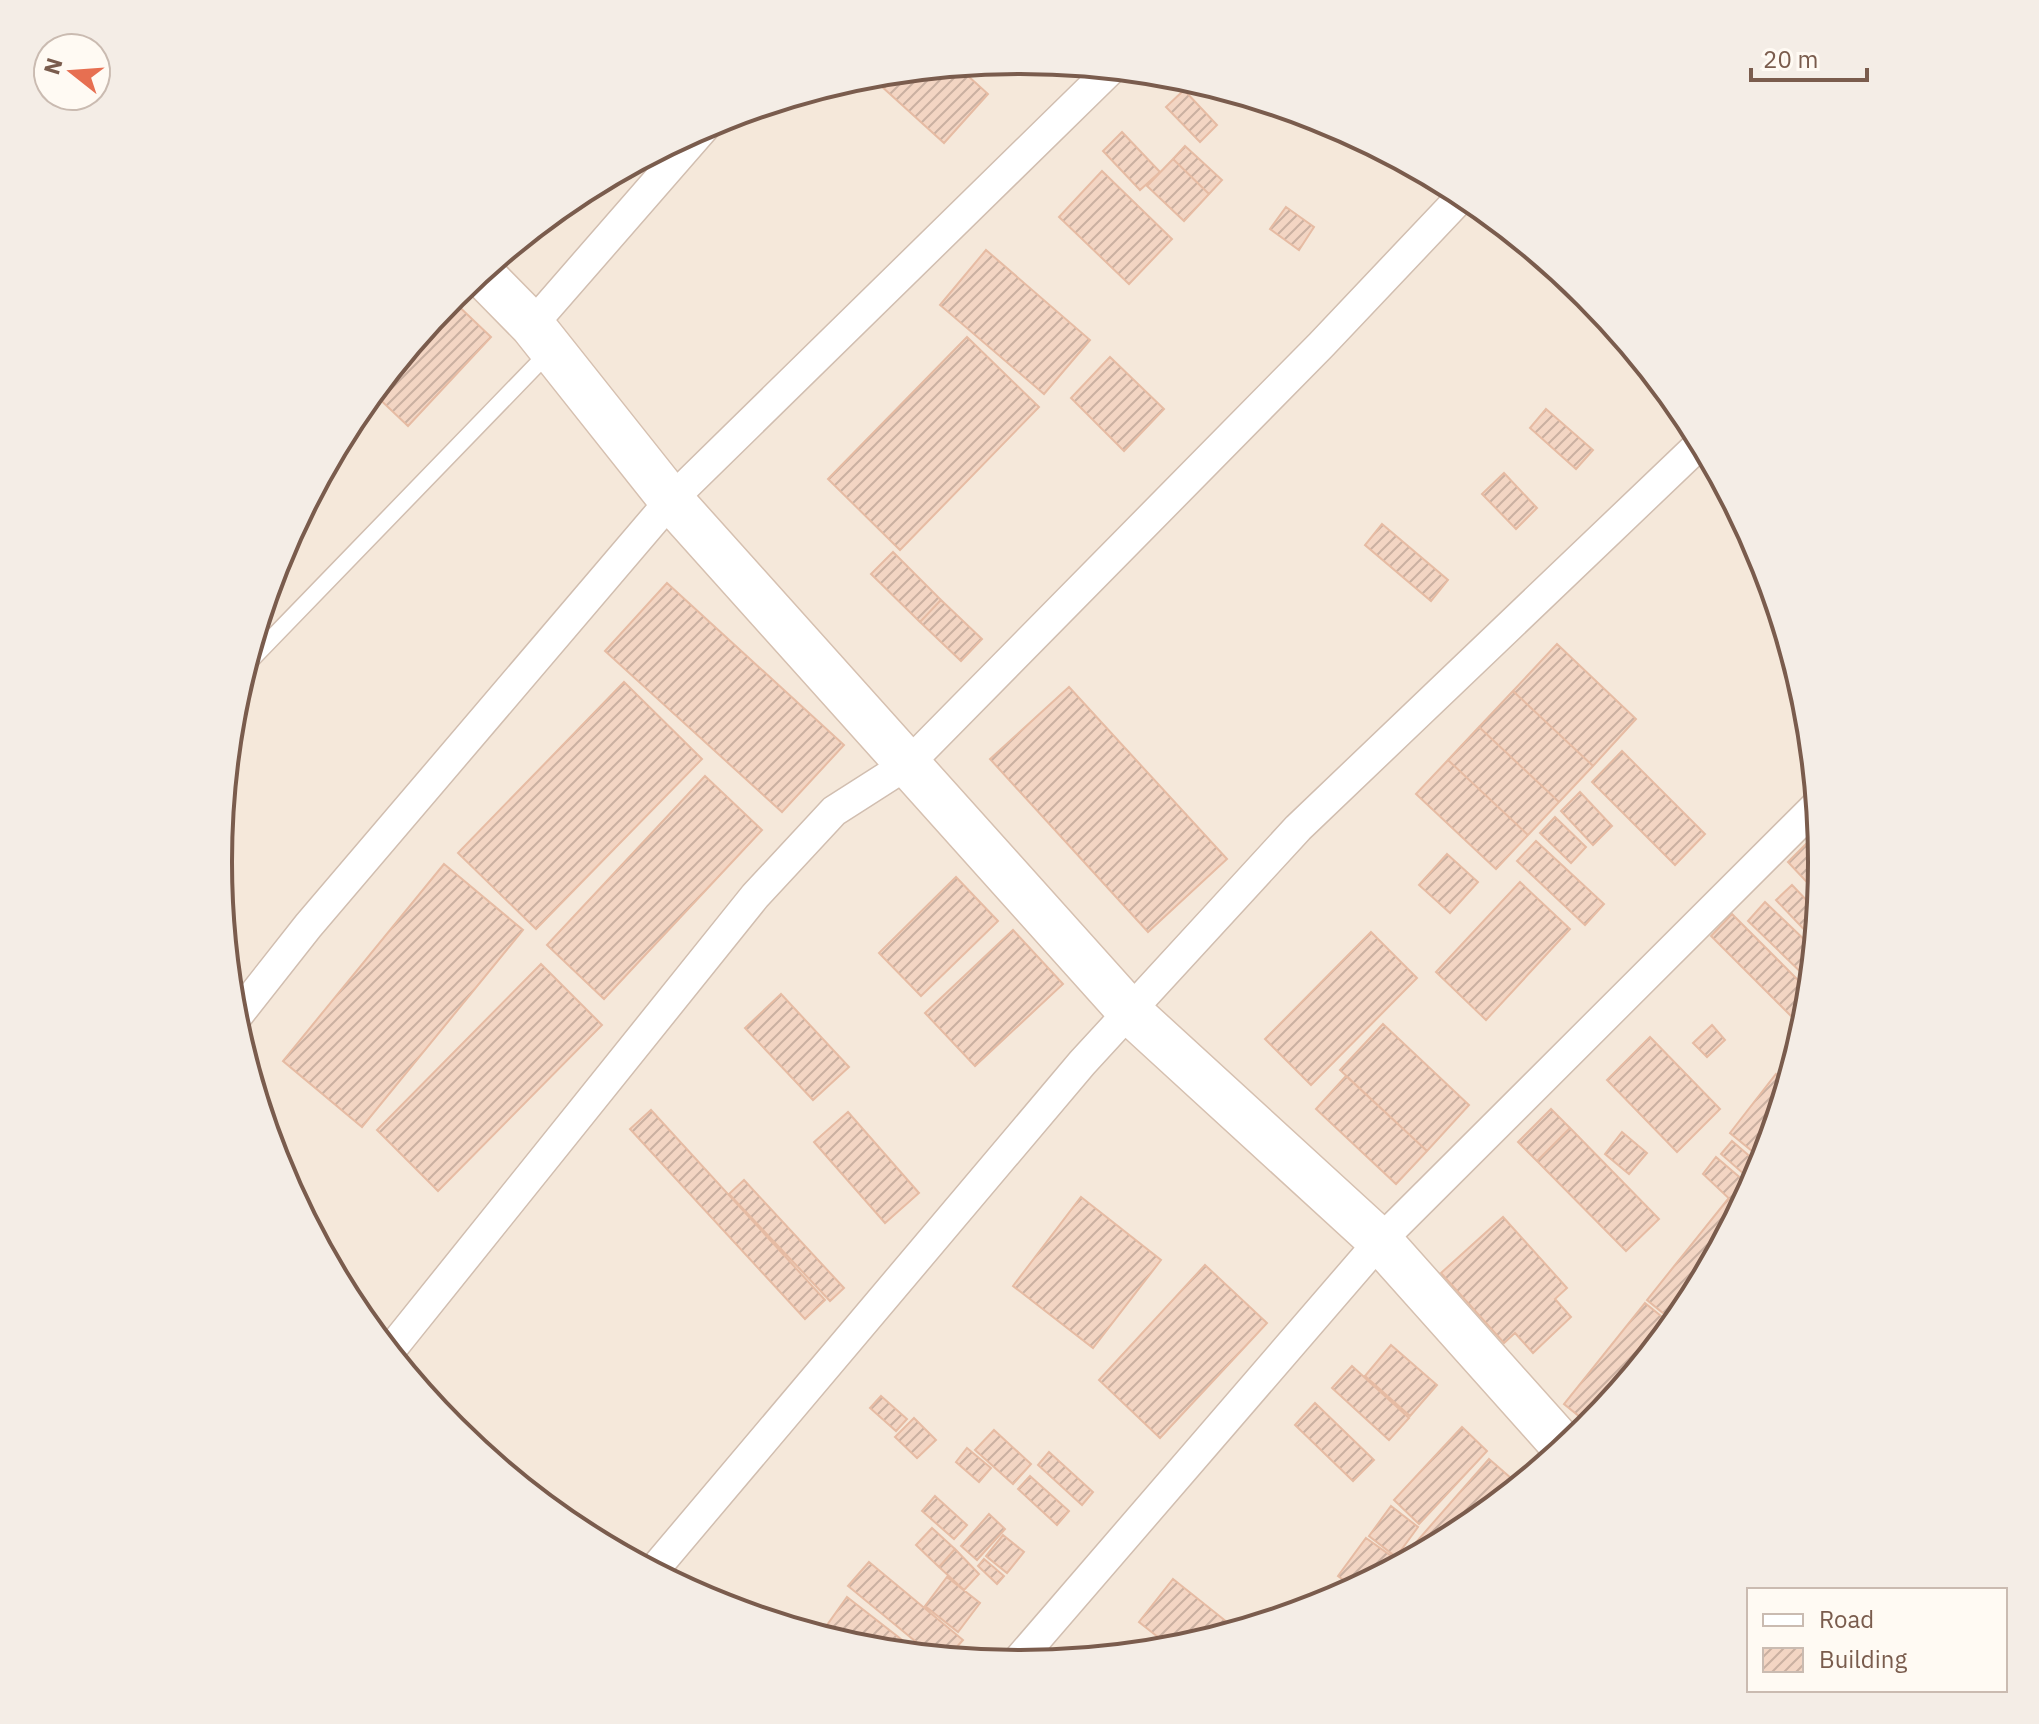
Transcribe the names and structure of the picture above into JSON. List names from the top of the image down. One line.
{"legend":["Road","Building"],"scale_bar":"20 m","north":"left"}
